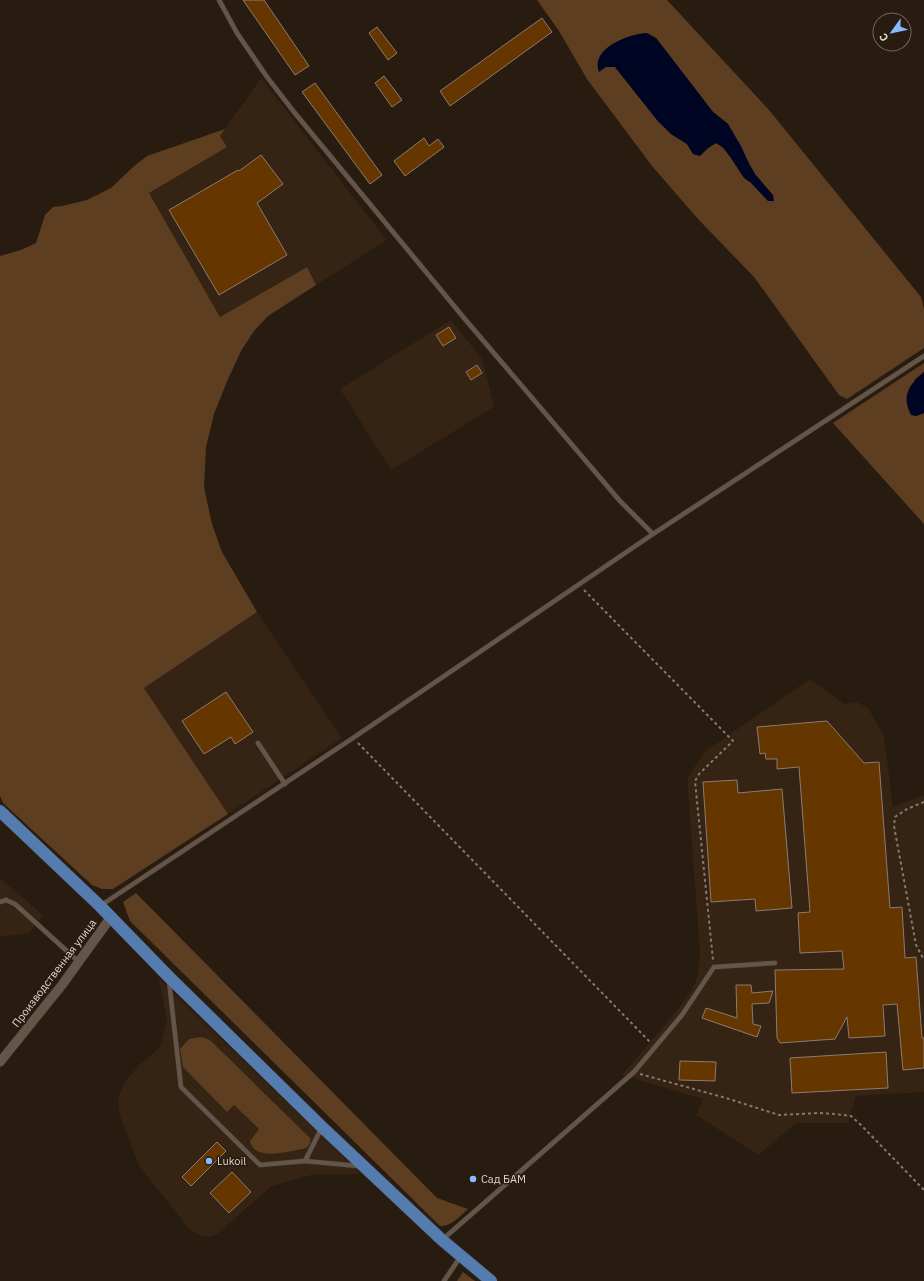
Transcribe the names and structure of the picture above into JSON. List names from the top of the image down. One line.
{"streets":{"street":["Производственная улица"]},"places":["Lukoil","Сад БАМ"],"north":"bottom left"}
